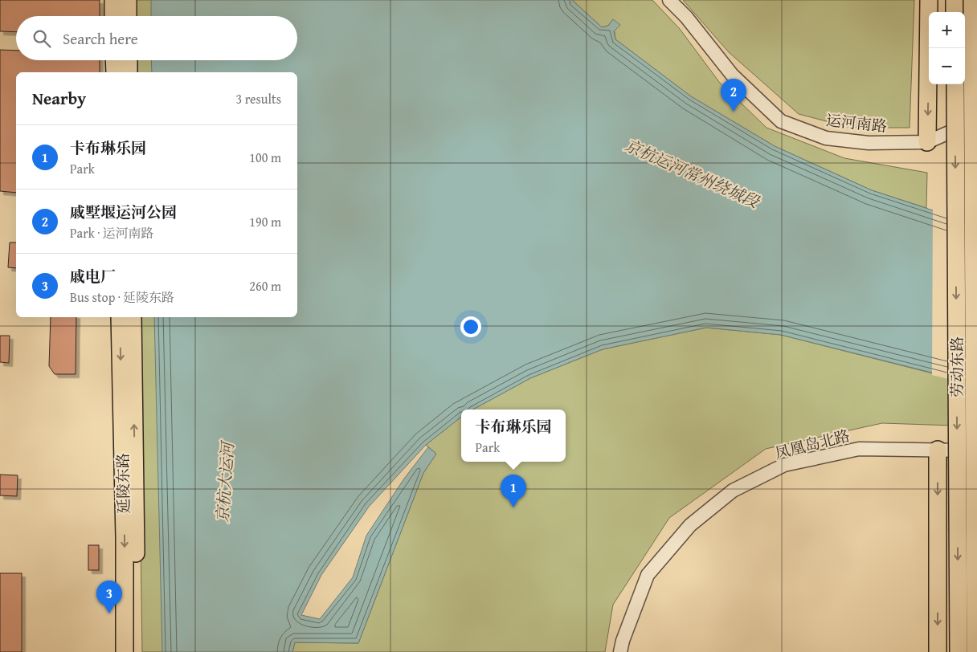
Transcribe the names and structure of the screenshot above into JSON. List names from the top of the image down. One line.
{"streets":{"main road":["劳动东路","延陵东路"],"street":["运河南路","凤凰岛北路"]},"water":["京杭运河常州绕城段","京杭大运河"],"page":{"map_buttons":["+","−"],"search":"Search here","heading":["Nearby","3 results"],"pins":["2","1","3"],"list":[{"mark":"1","name":"卡布琳乐园","note":"Park","value":"100 m"},{"mark":"2","name":"戚墅堰运河公园","note":"Park · 运河南路","value":"190 m"},{"mark":"3","name":"戚电厂","note":"Bus stop · 延陵东路","value":"260 m"}],"popup":["卡布琳乐园","Park"]}}
